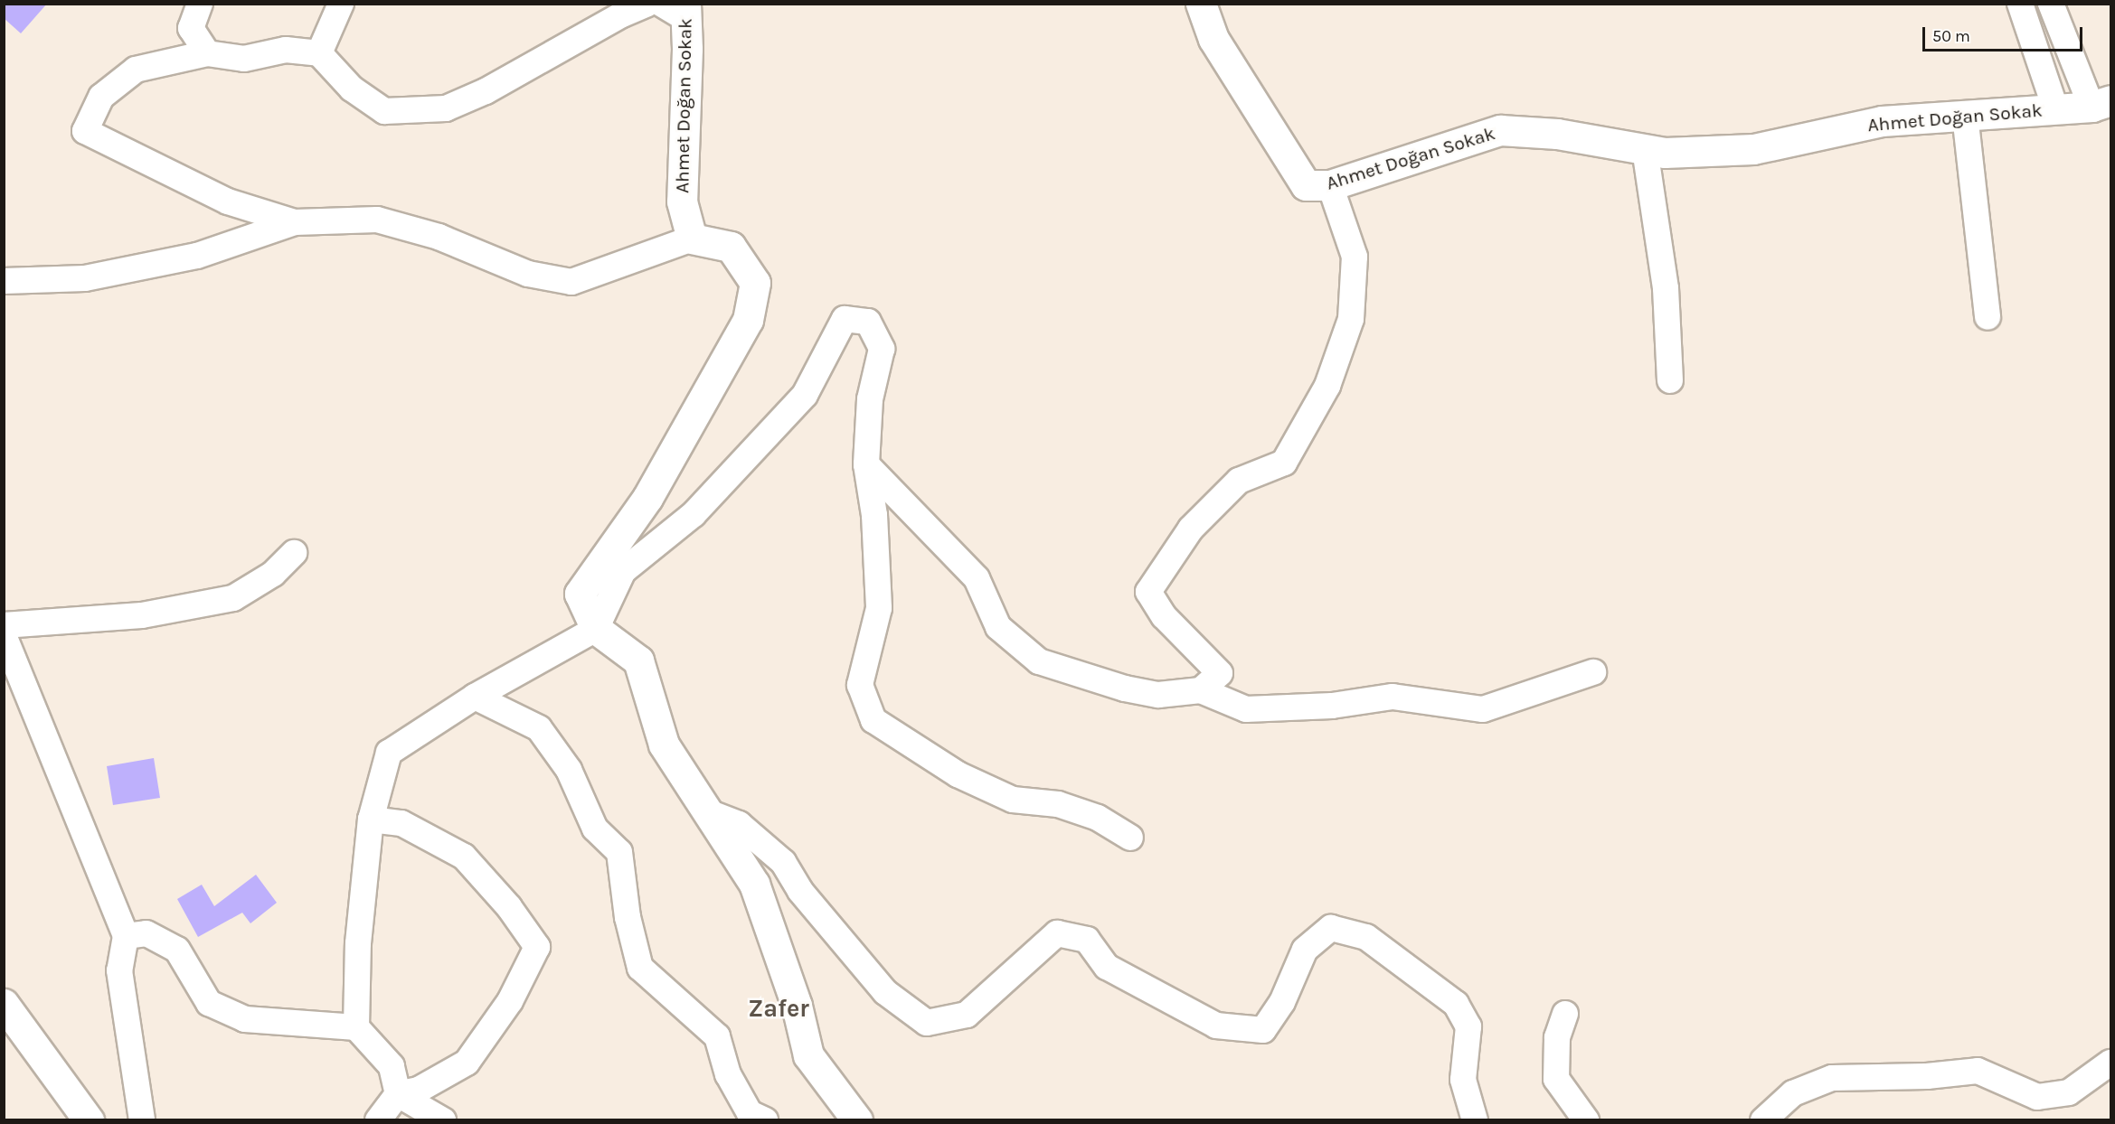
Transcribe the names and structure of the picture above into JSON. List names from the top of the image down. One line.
{"streets":{"street":["Ahmet Doğan Sokak"]},"districts":["Zafer"],"scale_bar":"50 m"}
